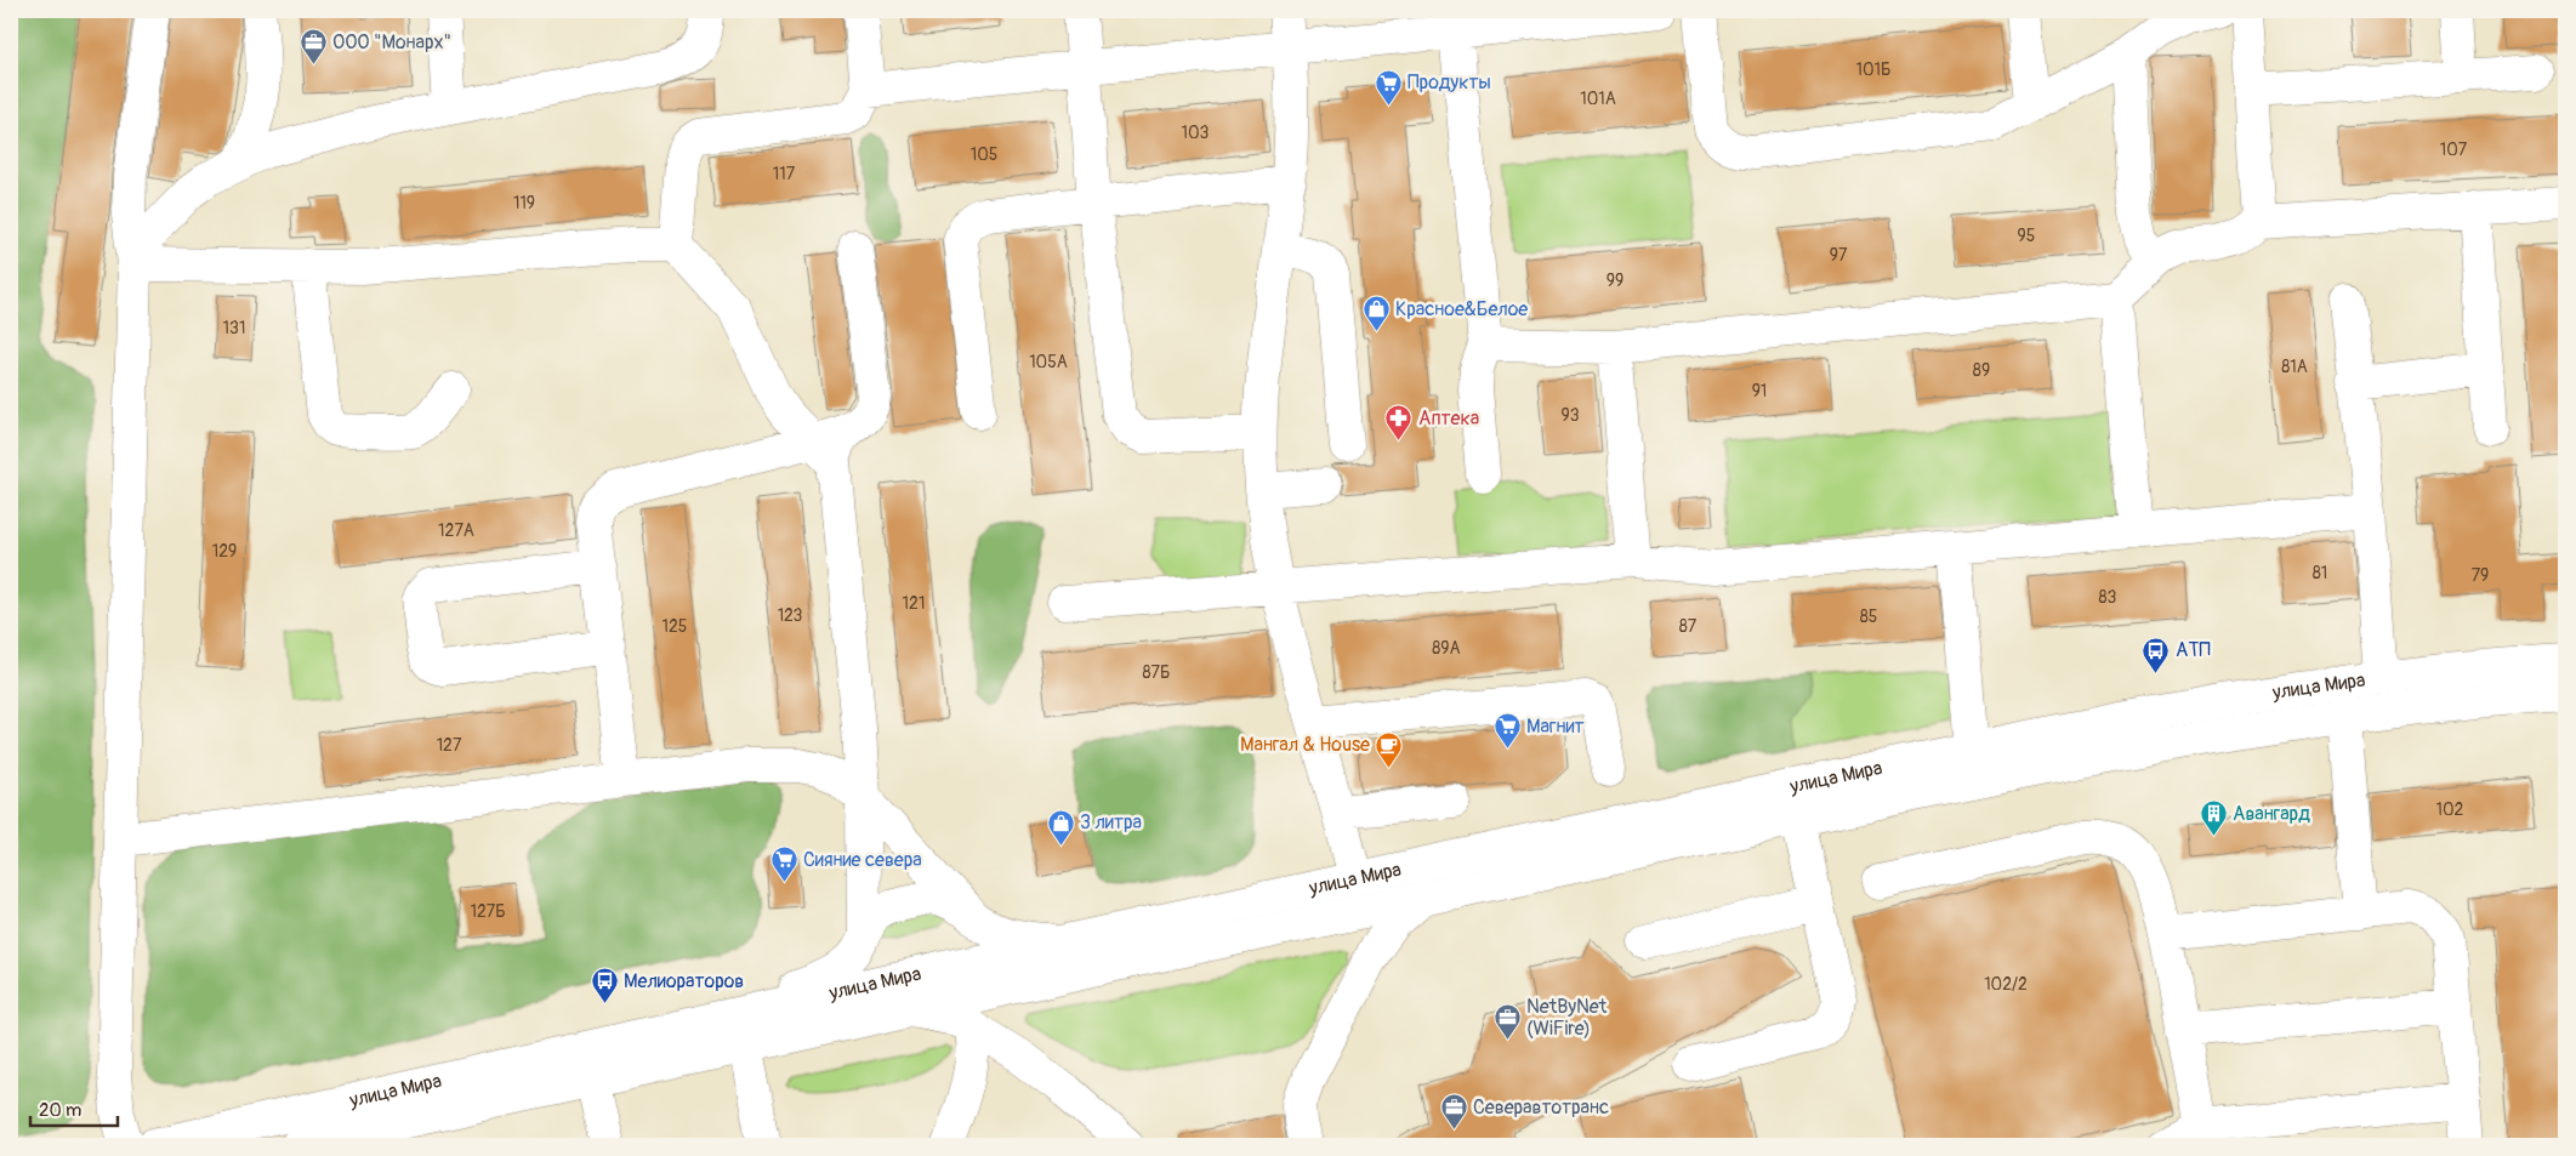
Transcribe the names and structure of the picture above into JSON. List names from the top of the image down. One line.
{"streets":{"main road":["улица Мира"]},"places":{"office":["ООО \"Монарх\"","NetByNet (WiFire)","Северавтотранс"],"supermarket":["Продукты","Магнит","Сияние севера"],"shop":["Красное&Белое","3 литра"],"pharmacy":["Аптека"],"bus stop":["АТП","Мелиораторов"],"cafe":["Мангал & House"],"building":["Авангард"]},"house_numbers":["101Б","101А","103","107","105","117","119","95","97","99","131","105А","81А","89","91","93","127А","129","81","79","83","121","123","85","125","87","89А","87Б","127","102","127Б","102/2"],"scale_bar":"20 m"}
